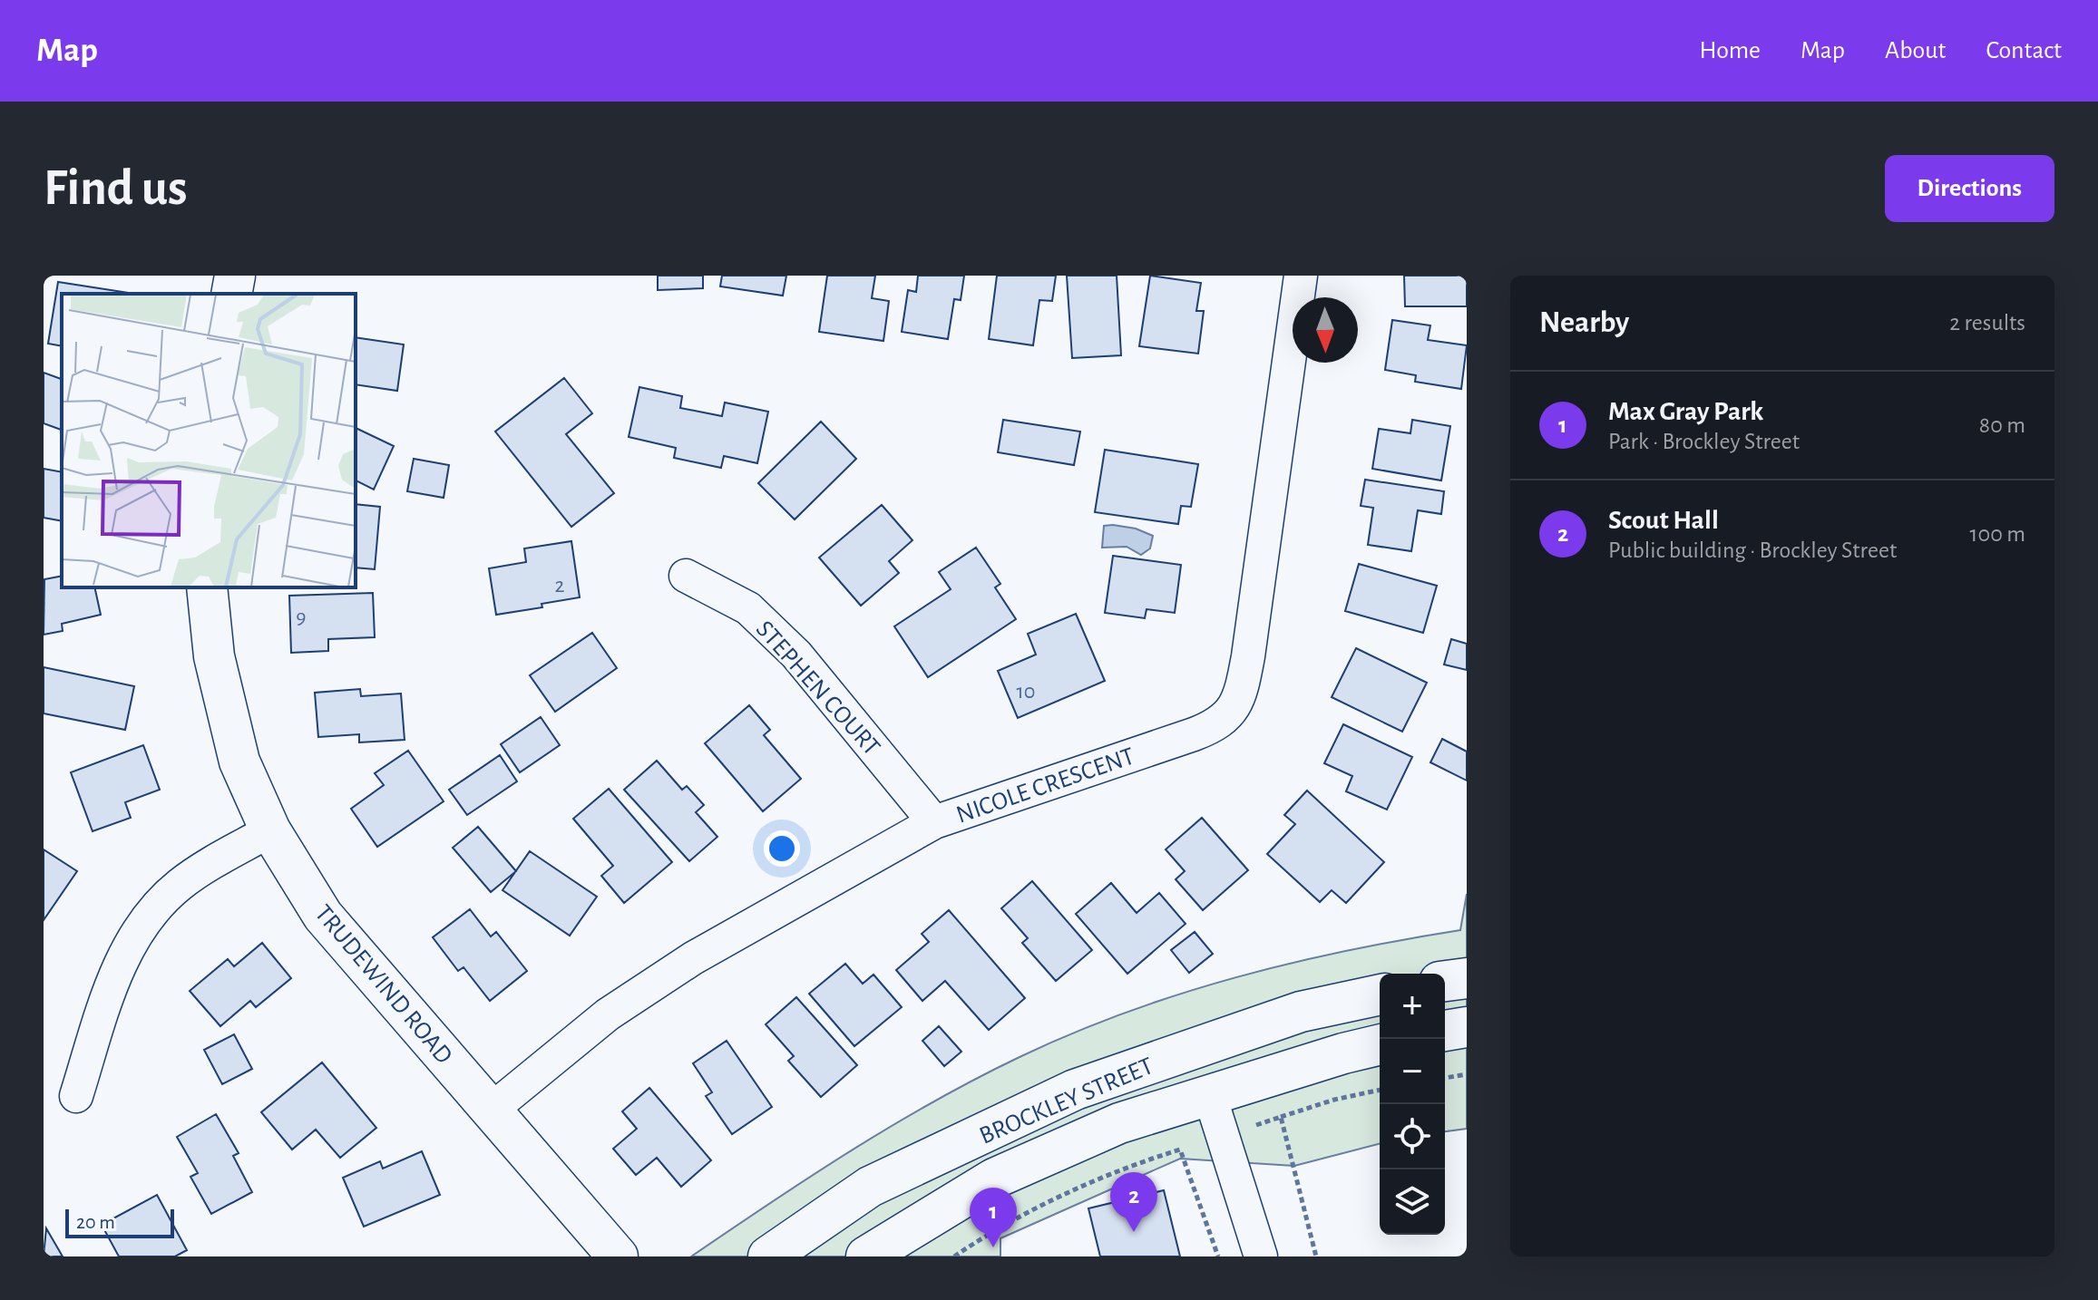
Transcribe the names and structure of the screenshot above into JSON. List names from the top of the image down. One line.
{"streets":{"main road":["TRUDEWIND ROAD","BROCKLEY STREET"],"street":["STEPHEN COURT","NICOLE CRESCENT"]},"crossings":[["STEPHEN COURT","NICOLE CRESCENT"],["NICOLE CRESCENT","TRUDEWIND ROAD"]],"house_numbers":["2","9","10"],"scale_bar":"20 m","north":"bottom","page":{"header":"Map","nav":["Home","Map","About","Contact"],"buttons":"Directions","title":"Find us","heading":["Nearby","2 results"],"list":[{"mark":"1","name":"Max Gray Park","note":"Park · Brockley Street","value":"80 m"},{"mark":"2","name":"Scout Hall","note":"Public building · Brockley Street","value":"100 m"}],"map_buttons":["+","−"],"pins":["2","1"],"scale":"20 m"}}
